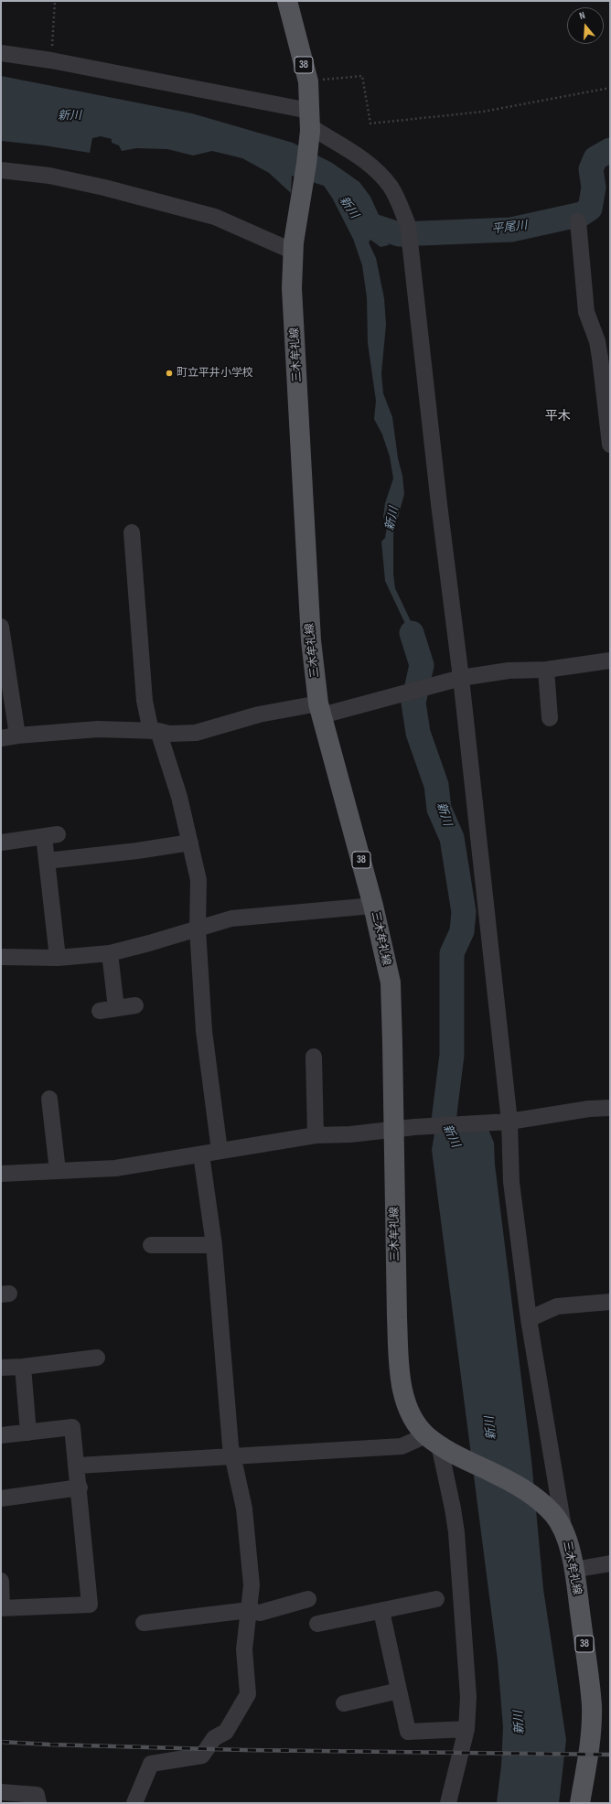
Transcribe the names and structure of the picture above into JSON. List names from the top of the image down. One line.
{"streets":{"main road":["38","三木牟礼線"]},"districts":["平木"],"water":["新川","平尾川"],"places":["町立平井小学校"],"north":"top"}
